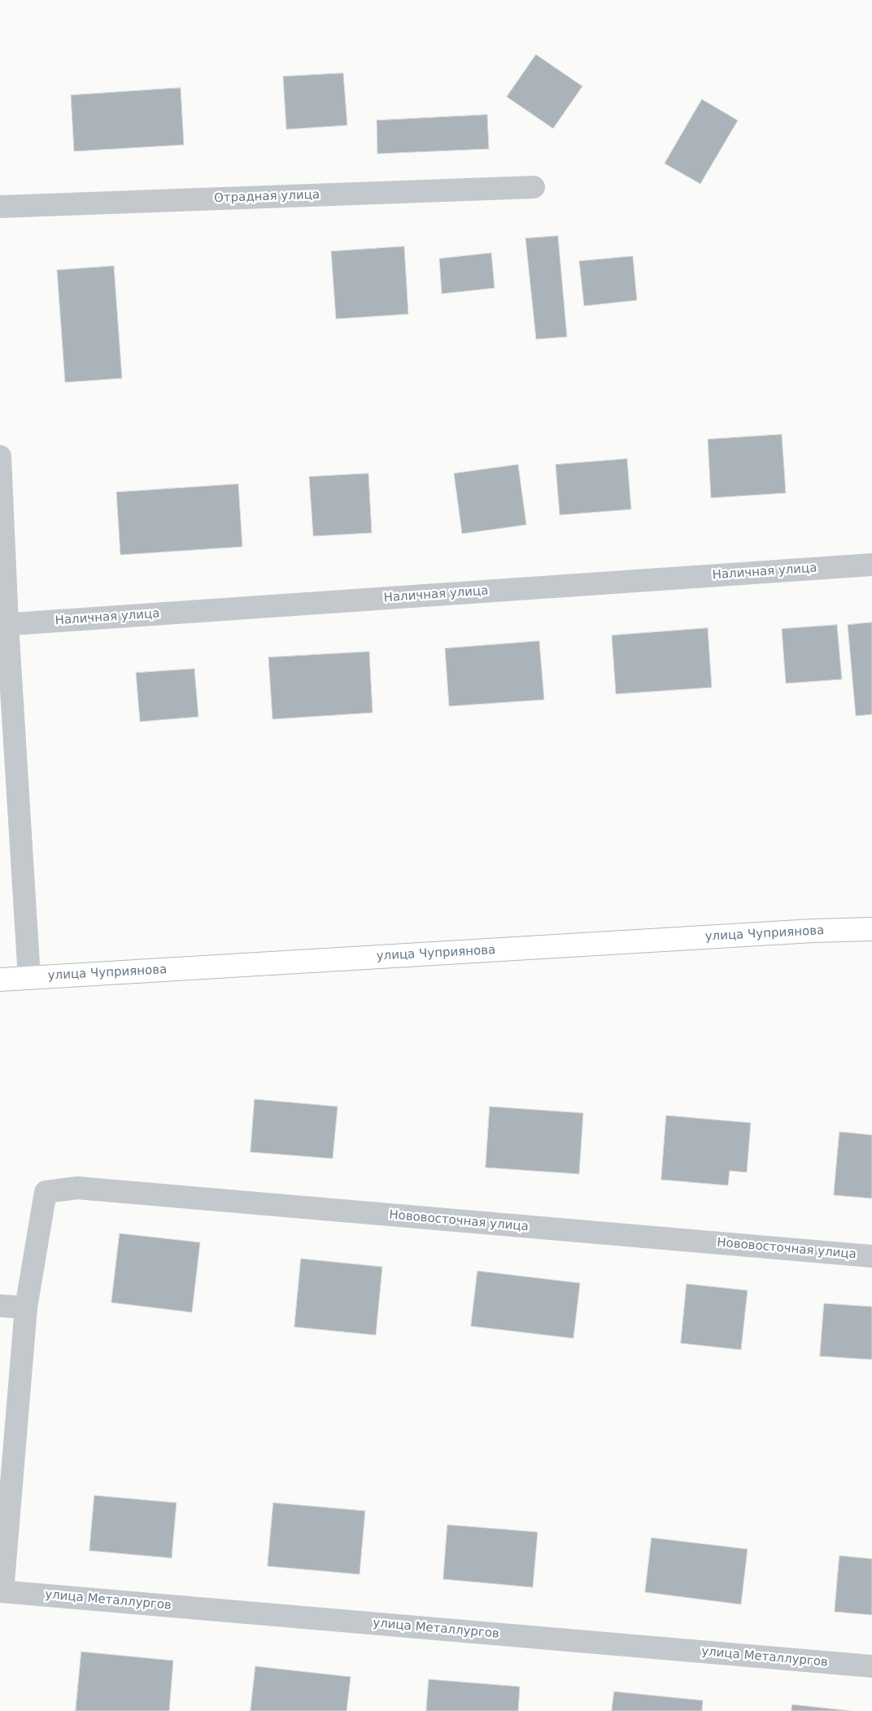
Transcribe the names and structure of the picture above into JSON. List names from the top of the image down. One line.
{"streets":{"street":["Отрадная улица","Наличная улица","улица Чуприянова","Нововосточная улица","улица Металлургов"]}}
